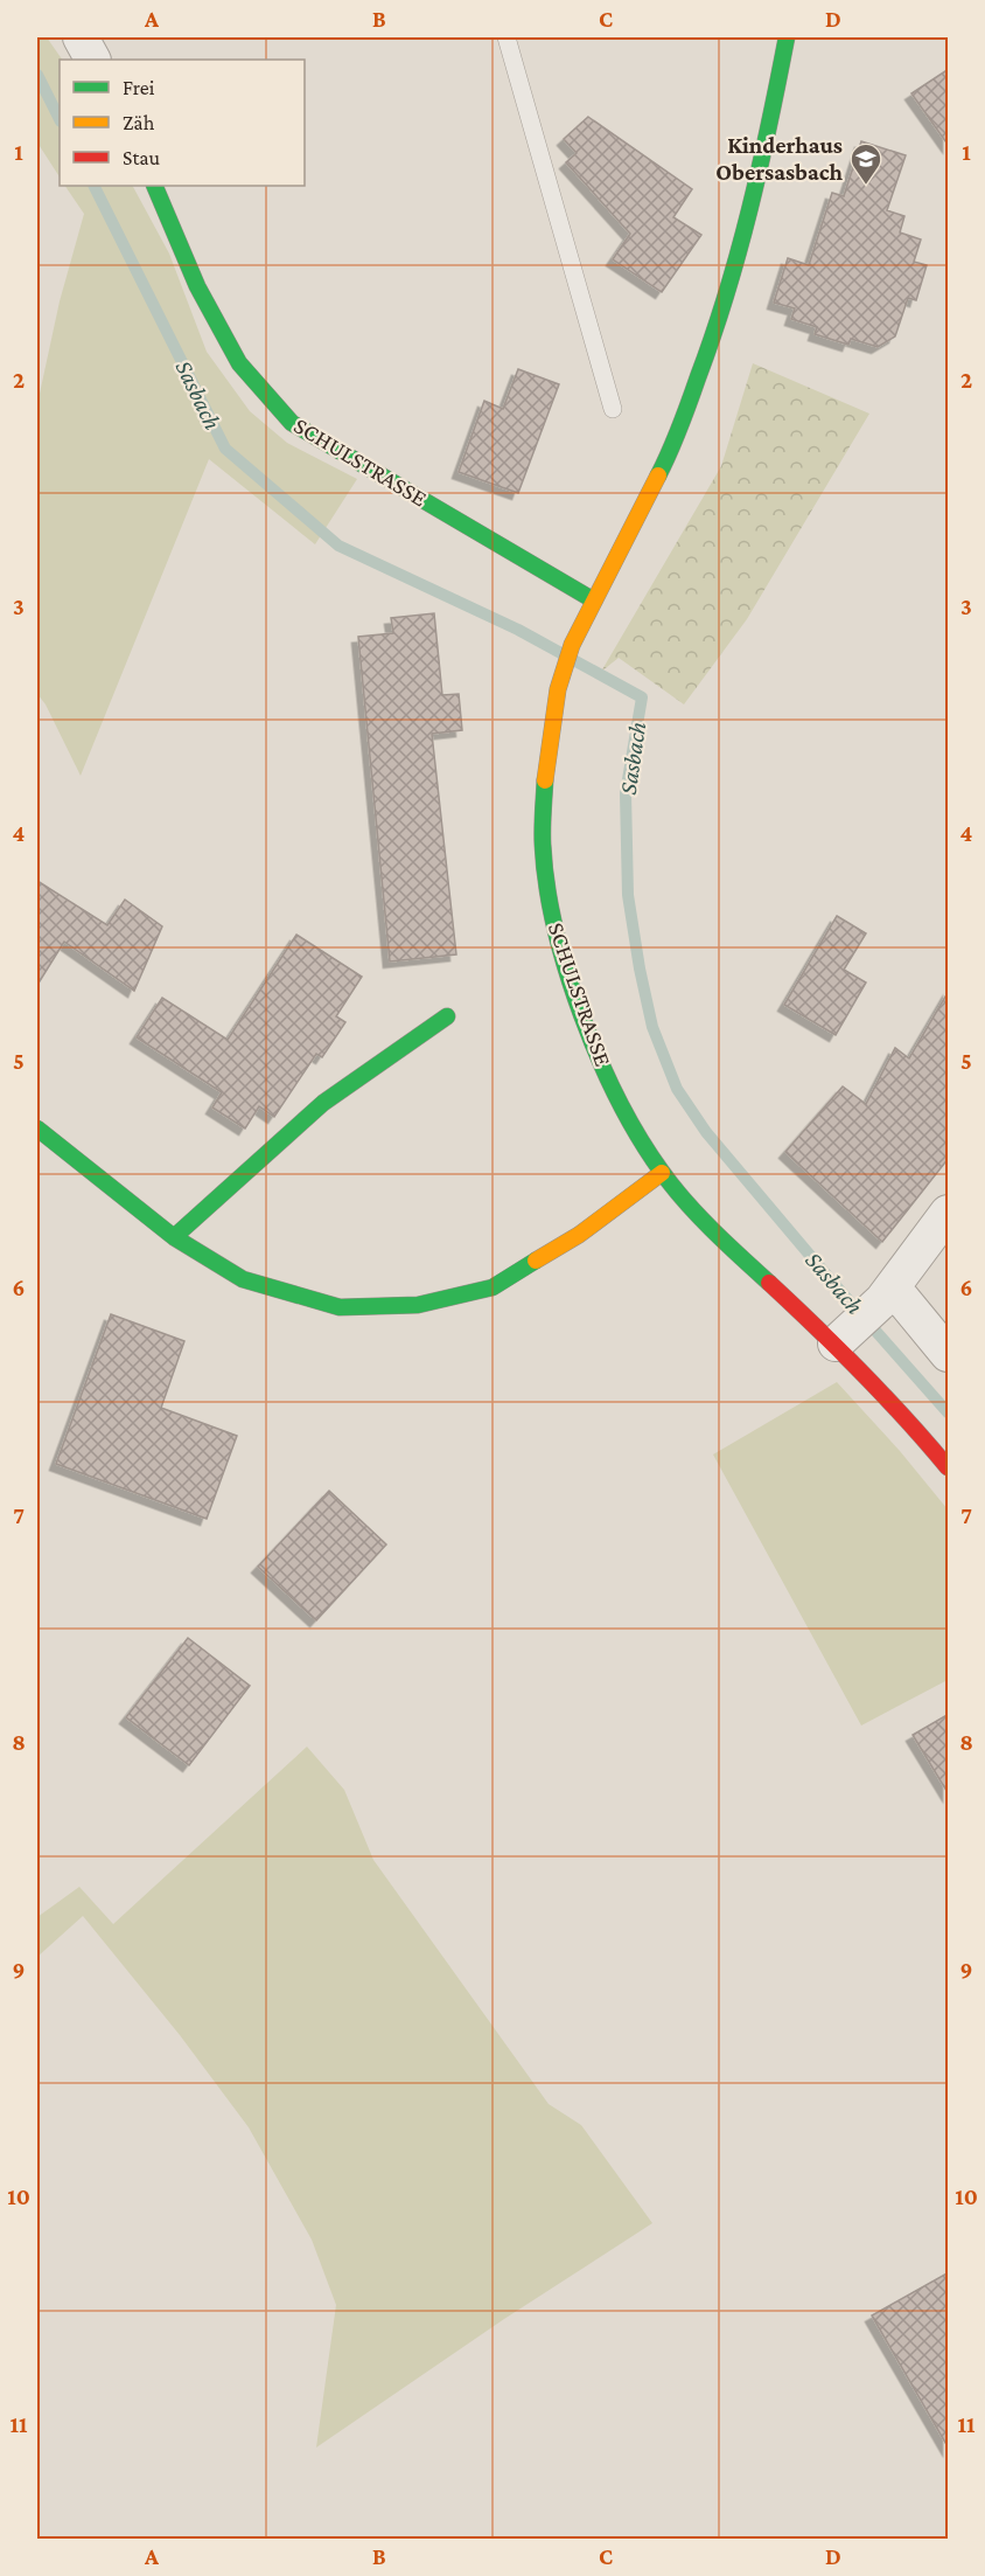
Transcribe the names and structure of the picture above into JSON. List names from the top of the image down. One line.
{"streets":{"street":["SCHULSTRASSE"]},"water":["Sasbach"],"places":{"school or university":["Kinderhaus Obersasbach"]},"legend":["Frei","Zäh","Stau"],"grid":{"columns":["A","B","C","D"],"rows":["1","2","3","4","5","6","7","8","9","10","11"]}}
